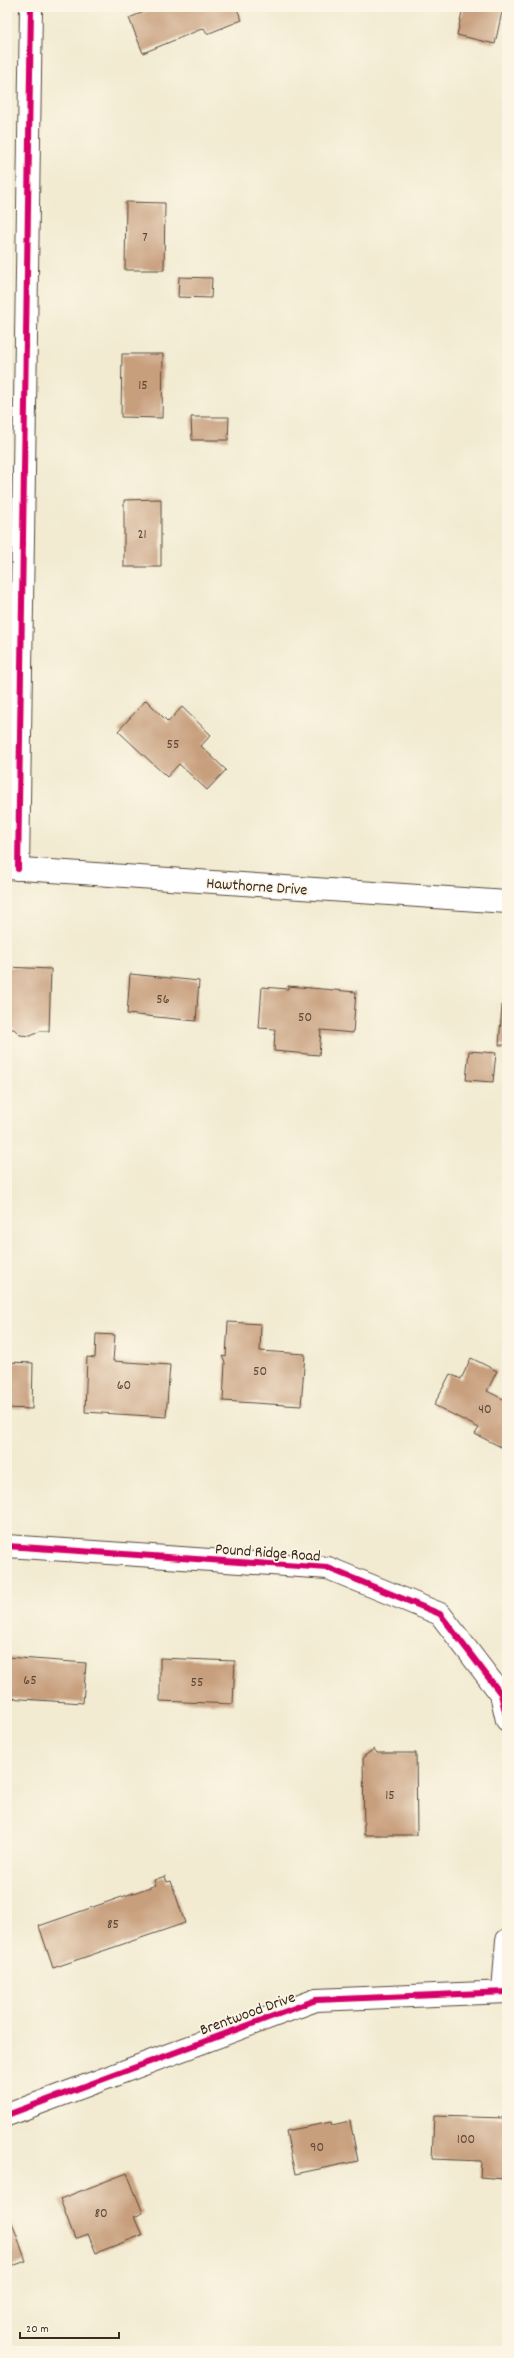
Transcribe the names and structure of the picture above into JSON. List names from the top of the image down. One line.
{"streets":{"street":["Hawthorne Drive","Pound Ridge Road","Brentwood Drive"]},"house_numbers":["7","15","21","55","56","50","50","60","40","65","55","15","85","100","90","80"],"scale_bar":"20 m"}
